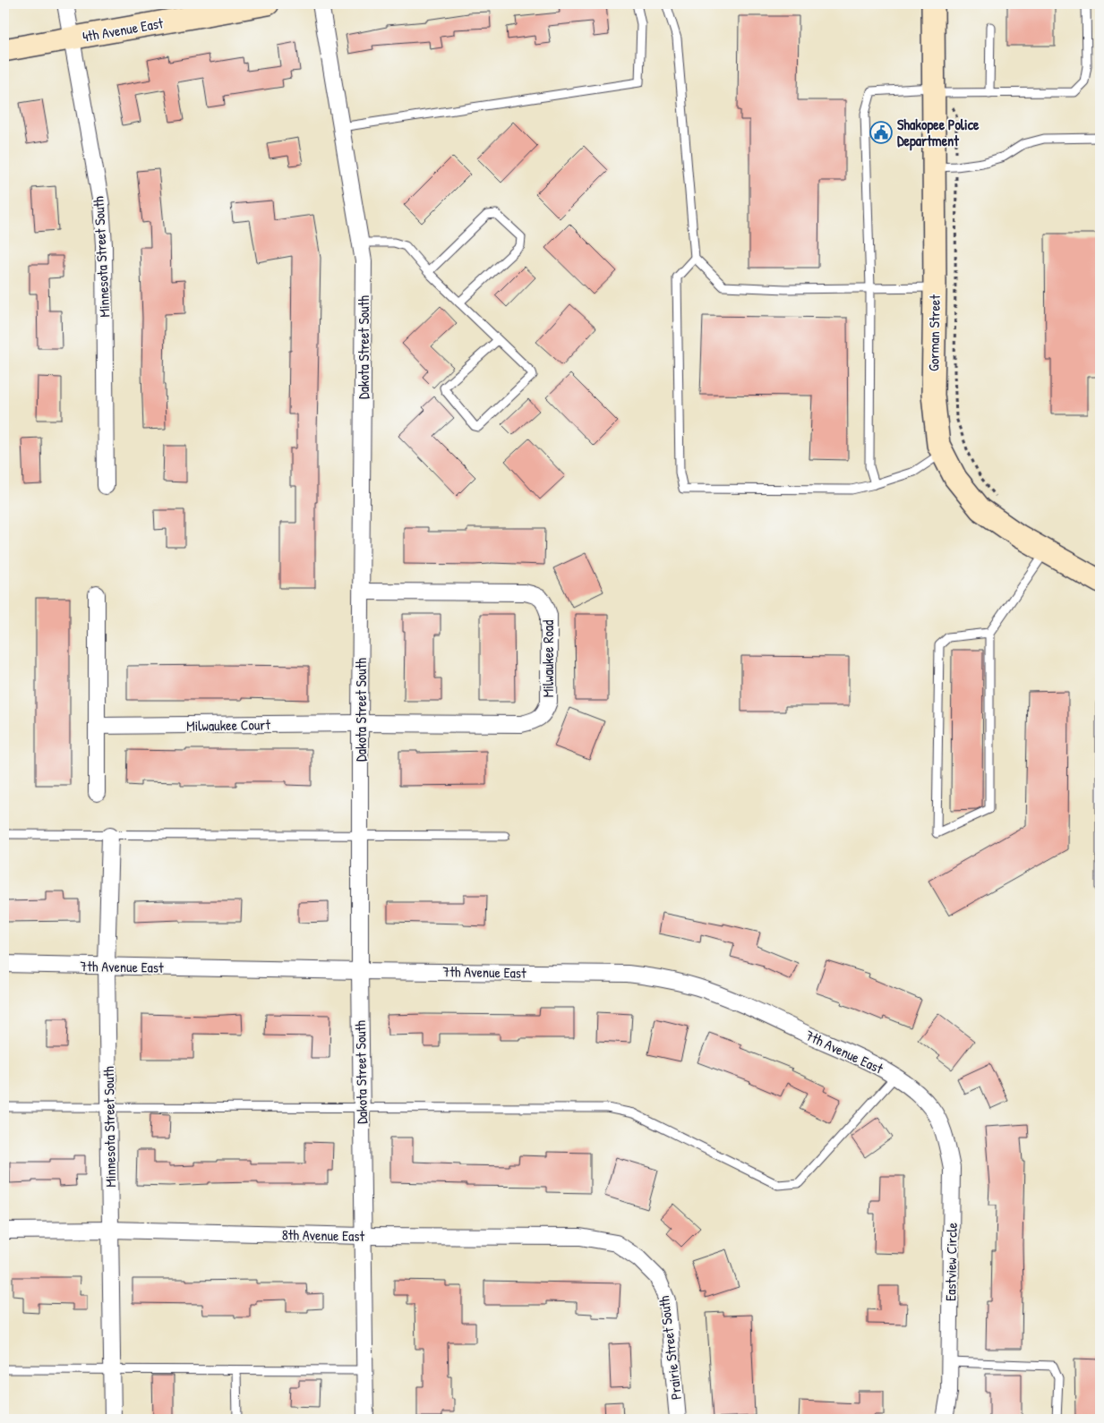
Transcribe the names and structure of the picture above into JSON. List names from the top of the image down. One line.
{"streets":{"street":["4th Avenue East","Minnesota Street South","Gorman Street","Dakota Street South","Milwaukee Road","Milwaukee Court","7th Avenue East","8th Avenue East","Eastview Circle","Prairie Street South"]},"crossings":[["4th Avenue East","Minnesota Street South"],["Minnesota Street South","7th Avenue East"],["Minnesota Street South","8th Avenue East"],["Dakota Street South","Milwaukee Road"],["Dakota Street South","Milwaukee Court"],["Dakota Street South","7th Avenue East"],["Dakota Street South","8th Avenue East"],["Milwaukee Road","Milwaukee Court"],["7th Avenue East","Eastview Circle"],["8th Avenue East","Prairie Street South"]],"places":{"public building":["Shakopee Police Department"]}}
